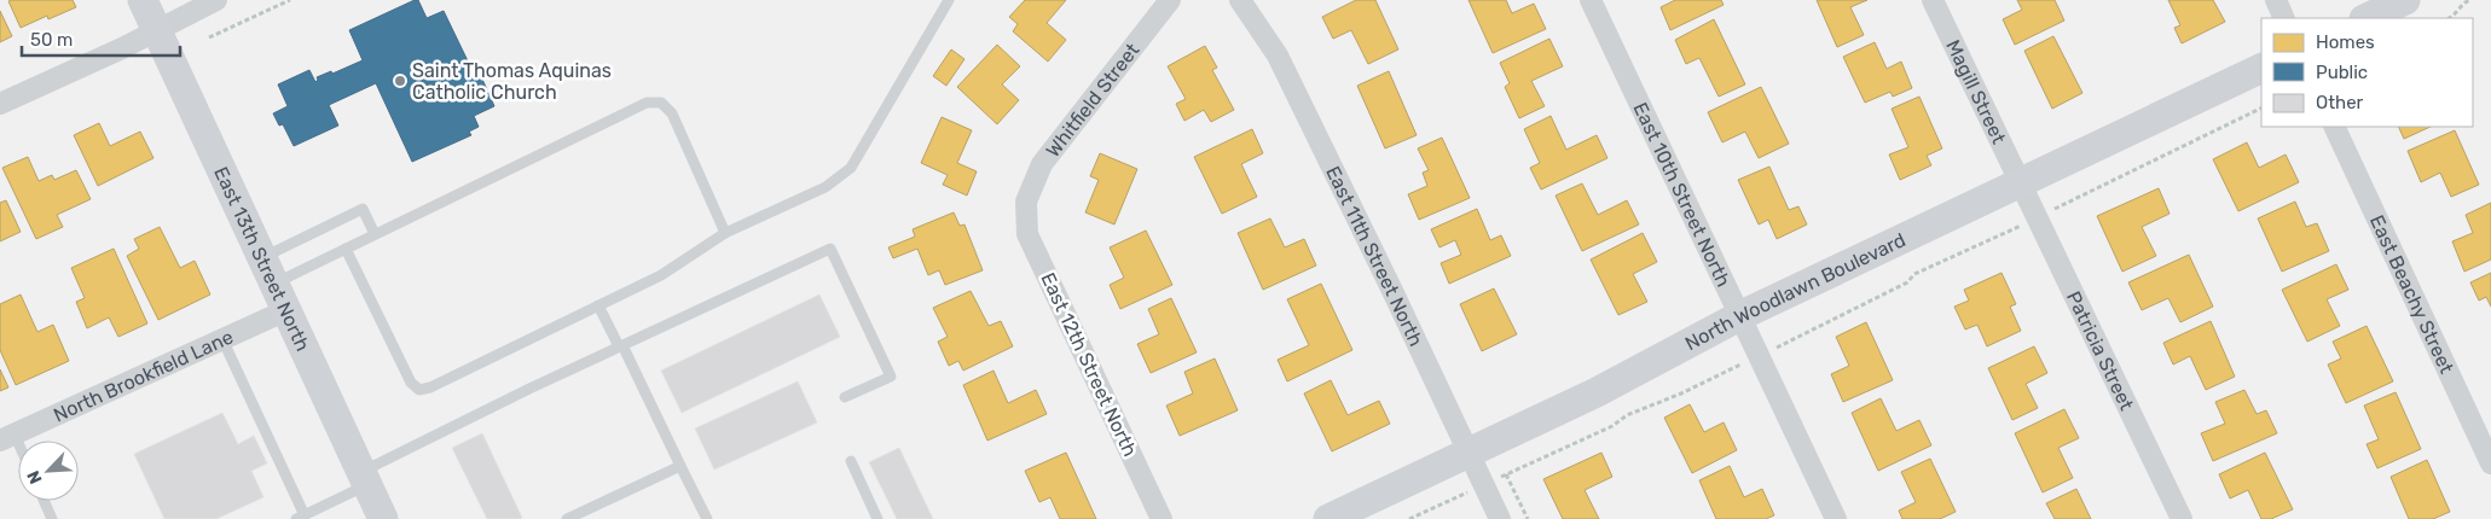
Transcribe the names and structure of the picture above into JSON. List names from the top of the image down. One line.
{"streets":{"main road":["East 13th Street North","North Woodlawn Boulevard"],"street":["Magill Street","Whitfield Street","East 10th Street North","East 11th Street North","East Beachy Street","Patricia Street","East 12th Street North","North Brookfield Lane"]},"crossings":[["Magill Street","North Woodlawn Boulevard"],["Magill Street","Patricia Street"],["Whitfield Street","East 12th Street North"],["East 10th Street North","North Woodlawn Boulevard"],["East 11th Street North","North Woodlawn Boulevard"],["East 13th Street North","North Brookfield Lane"],["North Woodlawn Boulevard","Patricia Street"]],"places":["Saint Thomas Aquinas Catholic Church"],"legend":["Homes","Public","Other"],"scale_bar":"50 m","north":"bottom left"}
